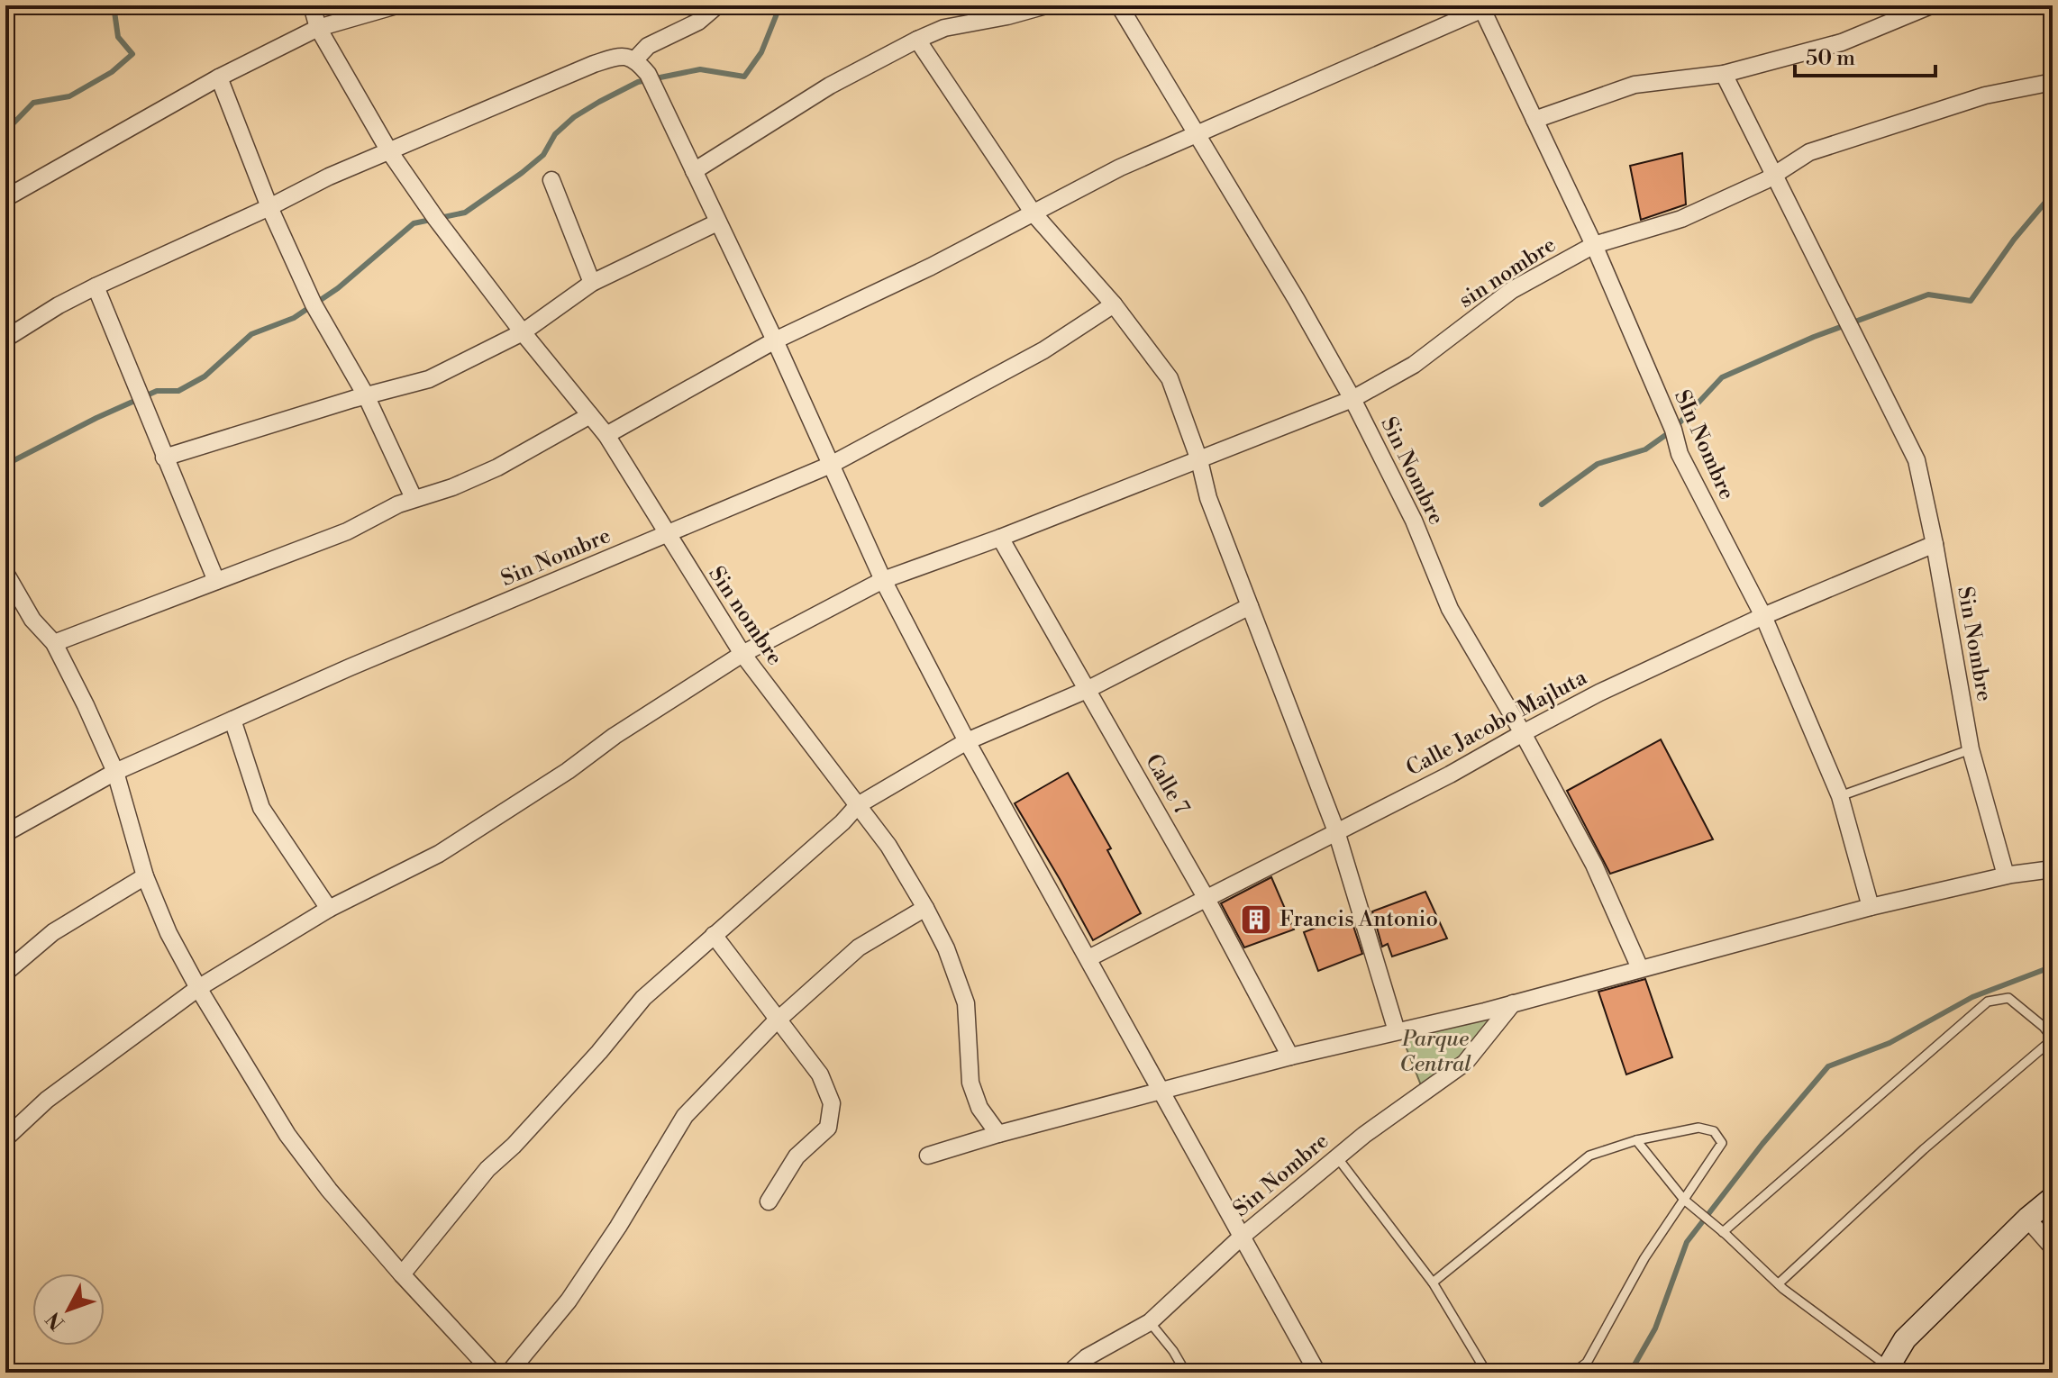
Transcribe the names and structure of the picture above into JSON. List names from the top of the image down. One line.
{"streets":{"street":["sin nombre","SIn Nombre","Sin Nombre","Sin nombre","Calle Jacobo Majluta","Calle 7"]},"crossings":[["sin nombre","SIn Nombre"],["sin nombre","Sin Nombre"],["sin nombre","Sin nombre"],["sin nombre","Calle 7"],["SIn Nombre","Calle Jacobo Majluta"],["Sin Nombre","Sin nombre"],["Sin Nombre","Calle Jacobo Majluta"],["Calle Jacobo Majluta","Calle 7"]],"parks":["Parque Central"],"places":{"building":["Francis Antonio"]},"scale_bar":"50 m","north":"bottom left"}
